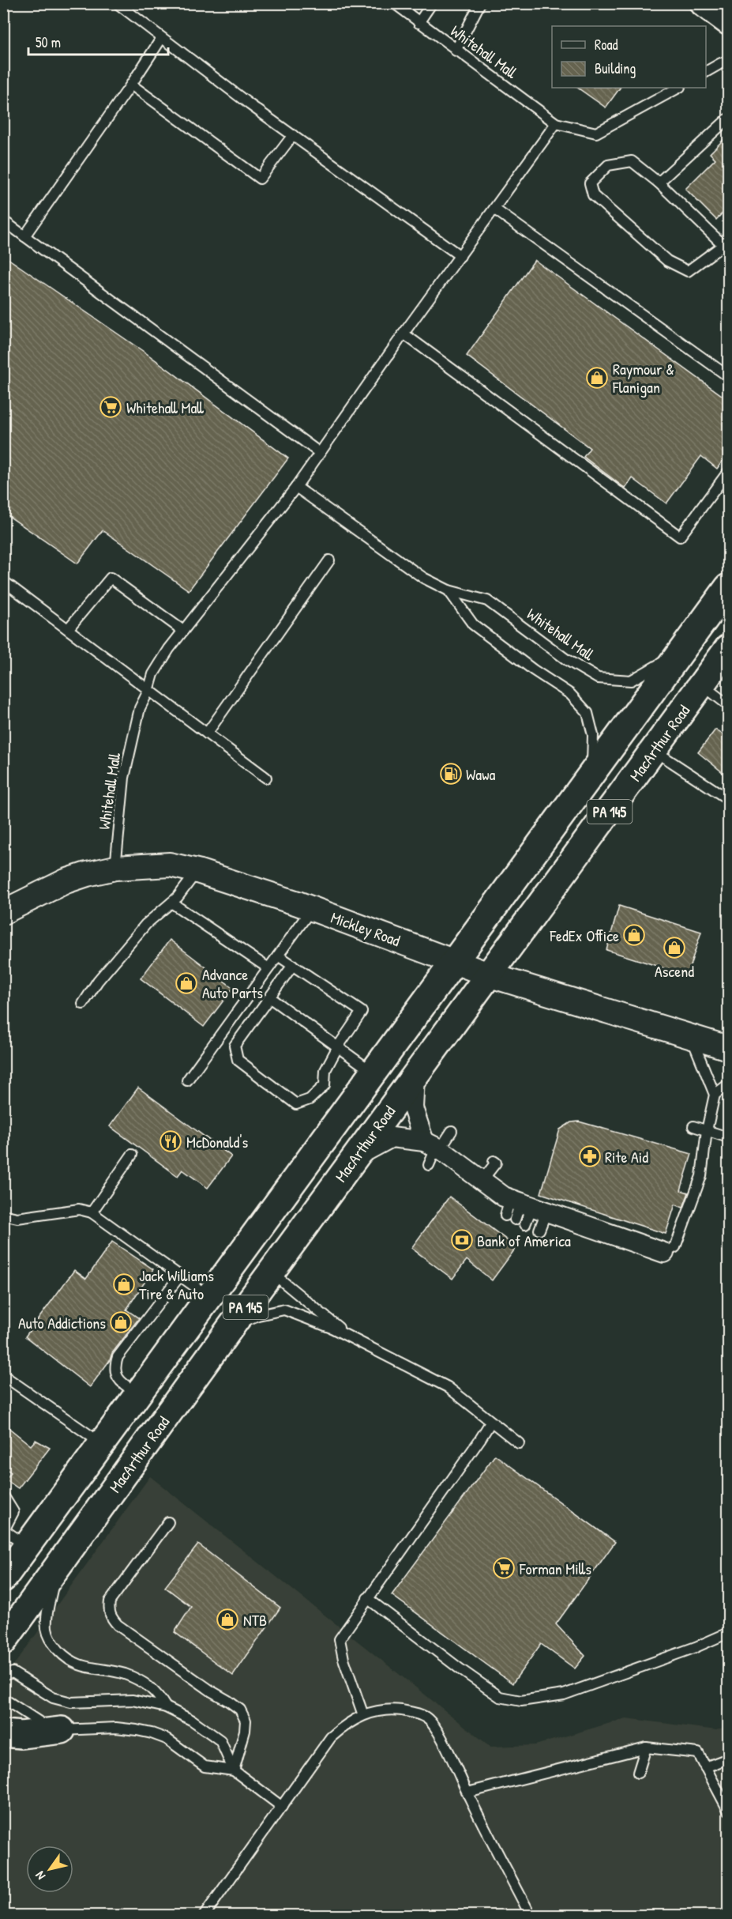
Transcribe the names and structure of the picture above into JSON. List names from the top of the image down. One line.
{"streets":{"main road":["MacArthur Road","PA 145"],"street":["Mickley Road"],"lane":["Whitehall Mall"]},"crossings":[["Whitehall Mall","PA 145"],["Whitehall Mall","Mickley Road"],["MacArthur Road","Mickley Road"],["PA 145","Mickley Road"]],"places":{"shop":["Raymour & Flanigan","FedEx Office","Ascend","Advance Auto Parts","Jack Williams Tire & Auto","Auto Addictions","NTB"],"supermarket":["Whitehall Mall","Forman Mills"],"fuel station":["Wawa"],"restaurant":["McDonald's"],"pharmacy":["Rite Aid"],"bank":["Bank of America"]},"legend":["Road","Building"],"scale_bar":"50 m","north":"bottom left"}
